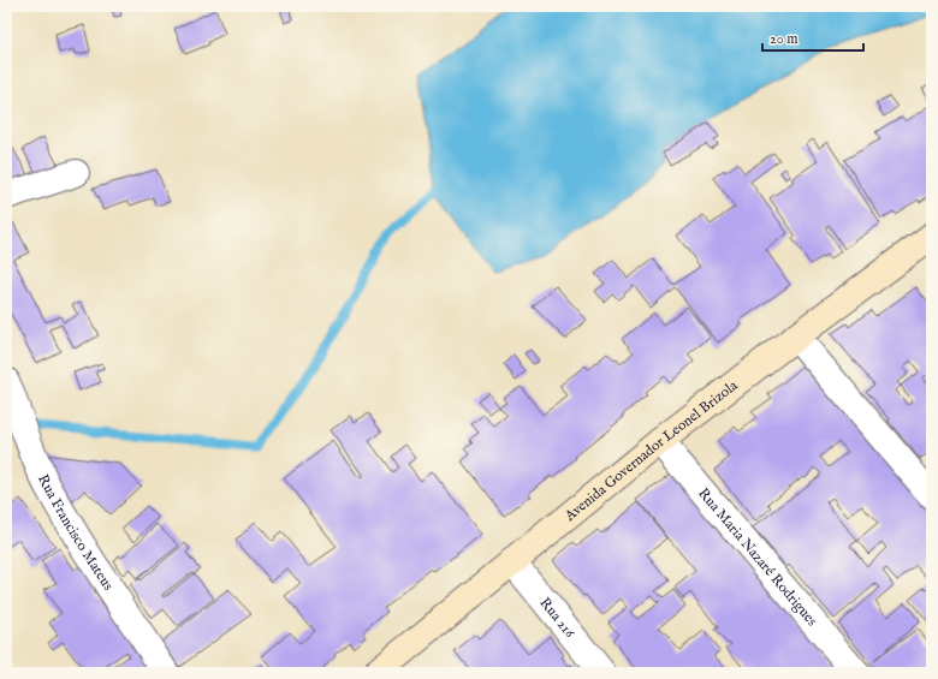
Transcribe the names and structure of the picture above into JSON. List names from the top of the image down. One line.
{"streets":{"street":["Avenida Governador Leonel Brizola","Rua Francisco Mateus","Rua Maria Nazaré Rodrigues","Rua 216"]},"crossings":[["Avenida Governador Leonel Brizola","Rua Maria Nazaré Rodrigues"],["Avenida Governador Leonel Brizola","Rua 216"]],"scale_bar":"20 m"}
